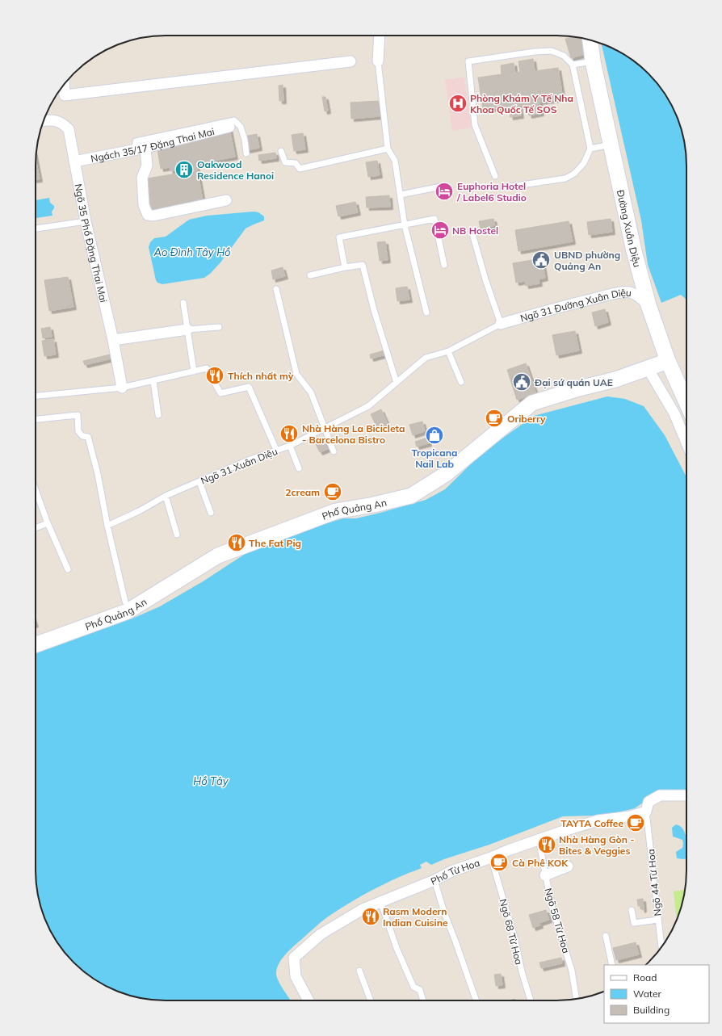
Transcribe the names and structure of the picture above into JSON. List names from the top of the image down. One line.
{"streets":{"street":["Ngách 35/17 Đặng Thai Mai","Đường Xuân Diệu","Ngõ 35 Phố Đặng Thai Mai","Ngõ 31 Đường Xuân Diệu","Phố Quảng An","Phố Từ Hoa"],"lane":["Ngõ 31 Xuân Diệu","Ngõ 44 Từ Hoa","Ngõ 58 Từ Hoa","Ngõ 68 Từ Hoa"]},"crossings":[["Ngách 35/17 Đặng Thai Mai","Ngõ 35 Phố Đặng Thai Mai"],["Đường Xuân Diệu","Ngõ 31 Đường Xuân Diệu"],["Đường Xuân Diệu","Phố Quảng An"],["Ngõ 31 Đường Xuân Diệu","Ngõ 31 Xuân Diệu"],["Phố Từ Hoa","Ngõ 44 Từ Hoa"],["Phố Từ Hoa","Ngõ 58 Từ Hoa"],["Phố Từ Hoa","Ngõ 68 Từ Hoa"]],"water":["Ao Đình Tây Hồ","Hồ Tây"],"places":{"hospital":["Phòng Khám Y Tế Nha Khoa Quốc Tế SOS"],"building":["Oakwood Residence Hanoi"],"hotel":["Euphoria Hotel / Label6 Studio","NB Hostel"],"public building":["UBND phường Quảng An","Đại sứ quán UAE"],"restaurant":["Thích nhất mỳ","Nhà Hàng La Bicicleta - Barcelona Bistro","The Fat Pig","Nhà Hàng Gòn - Bites & Veggies","Rasm Modern Indian Cuisine"],"cafe":["Oriberry","2cream","TAYTA Coffee","Cà Phê KOK"],"shop":["Tropicana Nail Lab"]},"legend":["Road","Water","Building"]}
